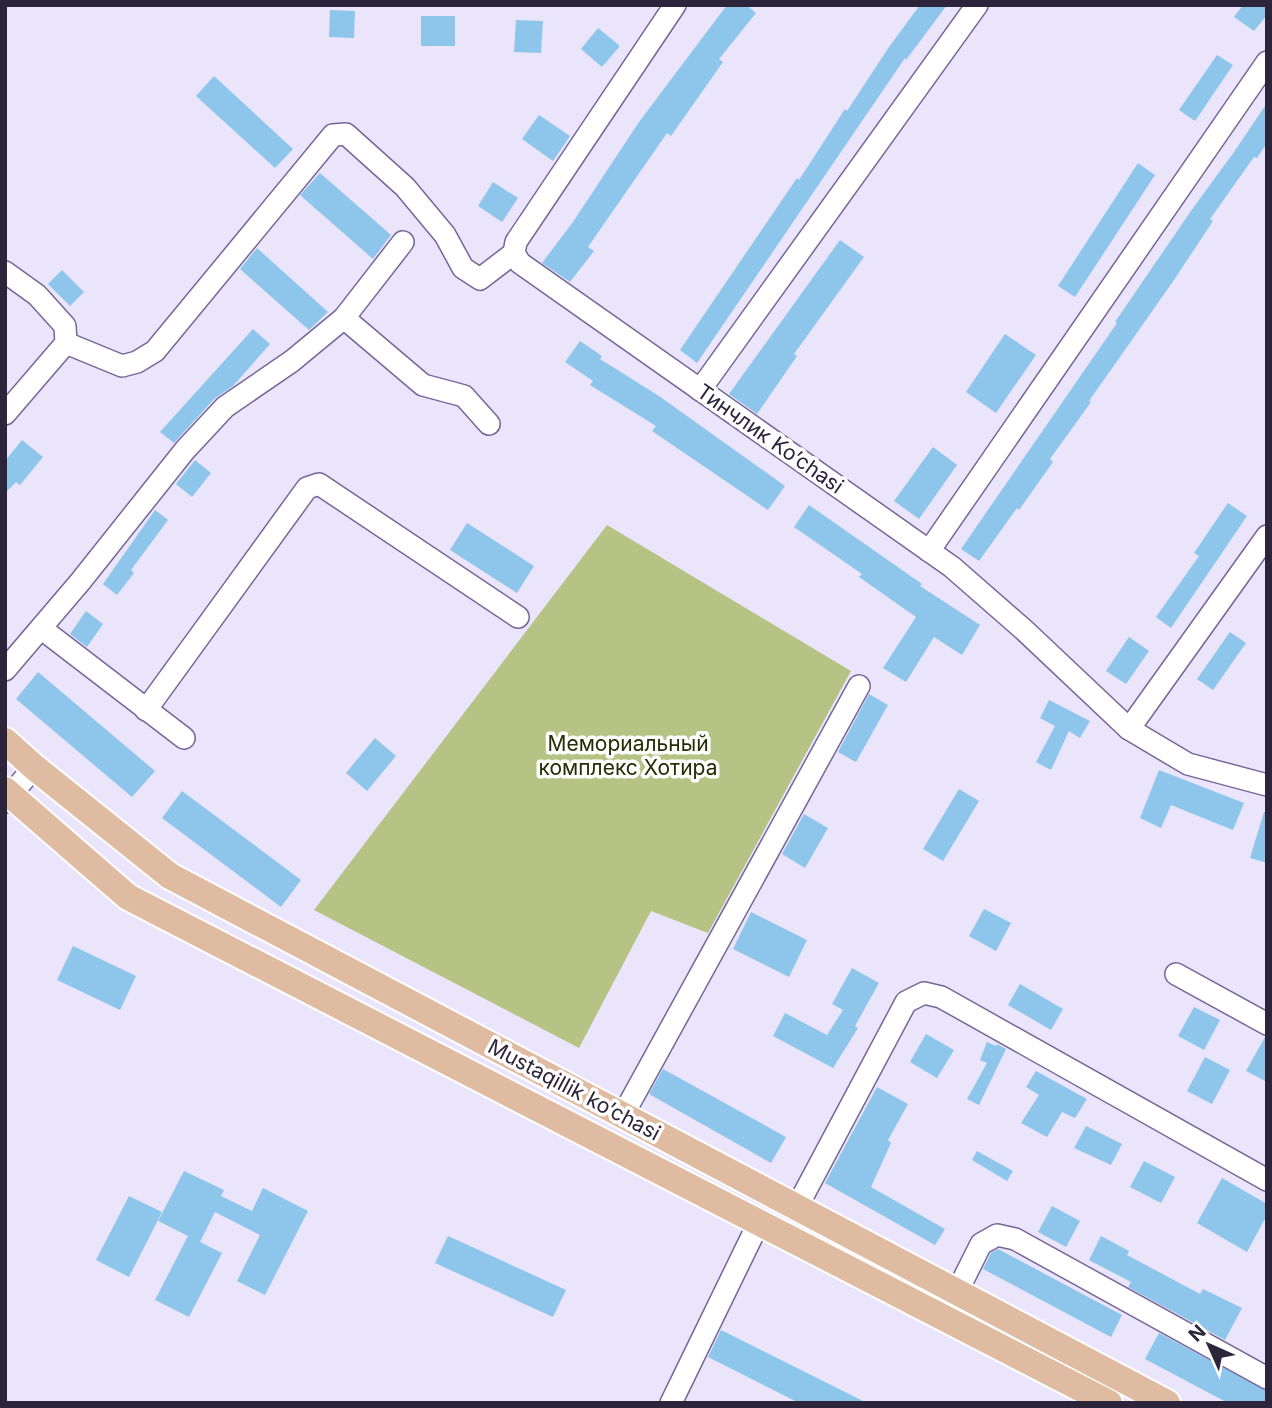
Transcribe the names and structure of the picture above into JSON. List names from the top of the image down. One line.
{"streets":{"main road":["Mustaqillik ko’chasi"],"street":["Тинчлик Ko’chasi"]},"parks":["Мемориальный комплекс Хотира"],"north":"top left"}
